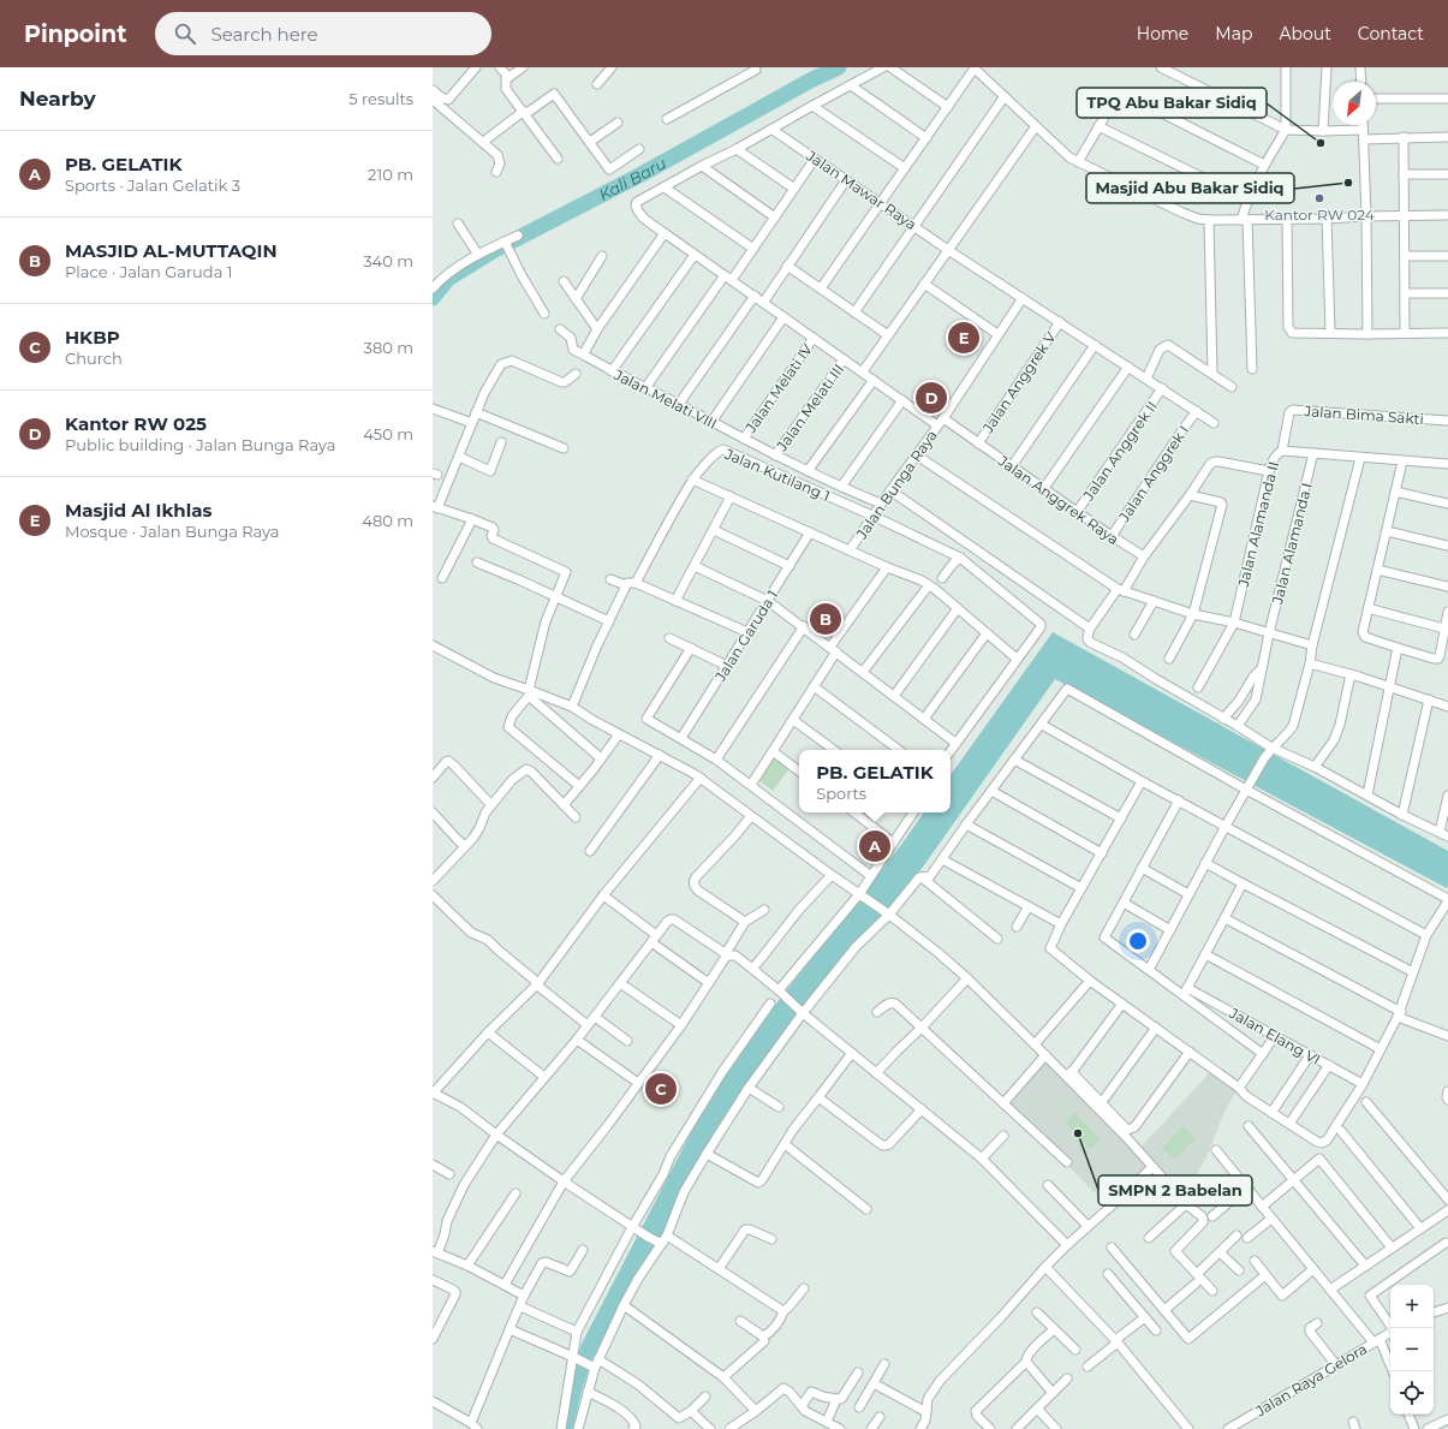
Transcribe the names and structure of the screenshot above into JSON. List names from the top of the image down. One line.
{"streets":{"street":["Jalan Mawar Raya","Jalan Anggrek V","Jalan Melati IV","Jalan Melati VIII","Jalan Melati III","Jalan Bima Sakti","Jalan Anggrek II","Jalan Anggrek I","Jalan Kutilang 1","Jalan Bunga Raya","Jalan Anggrek Raya","Jalan Alamanda II","Jalan Alamanda I","Jalan Garuda 1","Jalan Elang VI","Jalan Raya Gelora"]},"crossings":[["Jalan Mawar Raya","Jalan Anggrek V"],["Jalan Mawar Raya","Jalan Anggrek II"],["Jalan Mawar Raya","Jalan Anggrek I"],["Jalan Mawar Raya","Jalan Bunga Raya"],["Jalan Anggrek V","Jalan Anggrek Raya"],["Jalan Melati IV","Jalan Melati VIII"],["Jalan Melati IV","Jalan Anggrek Raya"],["Jalan Melati VIII","Jalan Melati III"],["Jalan Melati VIII","Jalan Bunga Raya"],["Jalan Melati III","Jalan Anggrek Raya"],["Jalan Bima Sakti","Jalan Alamanda II"],["Jalan Anggrek II","Jalan Anggrek Raya"],["Jalan Anggrek I","Jalan Anggrek Raya"],["Jalan Kutilang 1","Jalan Bunga Raya"],["Jalan Bunga Raya","Jalan Anggrek Raya"],["Jalan Alamanda II","Jalan Alamanda I"]],"water":["Kali Baru"],"places":["TPQ Abu Bakar Sidiq","Masjid Abu Bakar Sidiq","Kantor RW 024","SMPN 2 Babelan"],"north":"bottom left","page":{"header":"Pinpoint","search":"Search here","nav":["Home","Map","About","Contact"],"heading":["Nearby","5 results"],"list":[{"mark":"A","name":"PB. GELATIK","note":"Sports · Jalan Gelatik 3","value":"210 m"},{"mark":"B","name":"MASJID AL-MUTTAQIN","note":"Place · Jalan Garuda 1","value":"340 m"},{"mark":"C","name":"HKBP","note":"Church","value":"380 m"},{"mark":"D","name":"Kantor RW 025","note":"Public building · Jalan Bunga Raya","value":"450 m"},{"mark":"E","name":"Masjid Al Ikhlas","note":"Mosque · Jalan Bunga Raya","value":"480 m"}],"pins":["E","D","B","A","C"],"popup":["PB. GELATIK","Sports"],"map_buttons":["+","−"]}}
